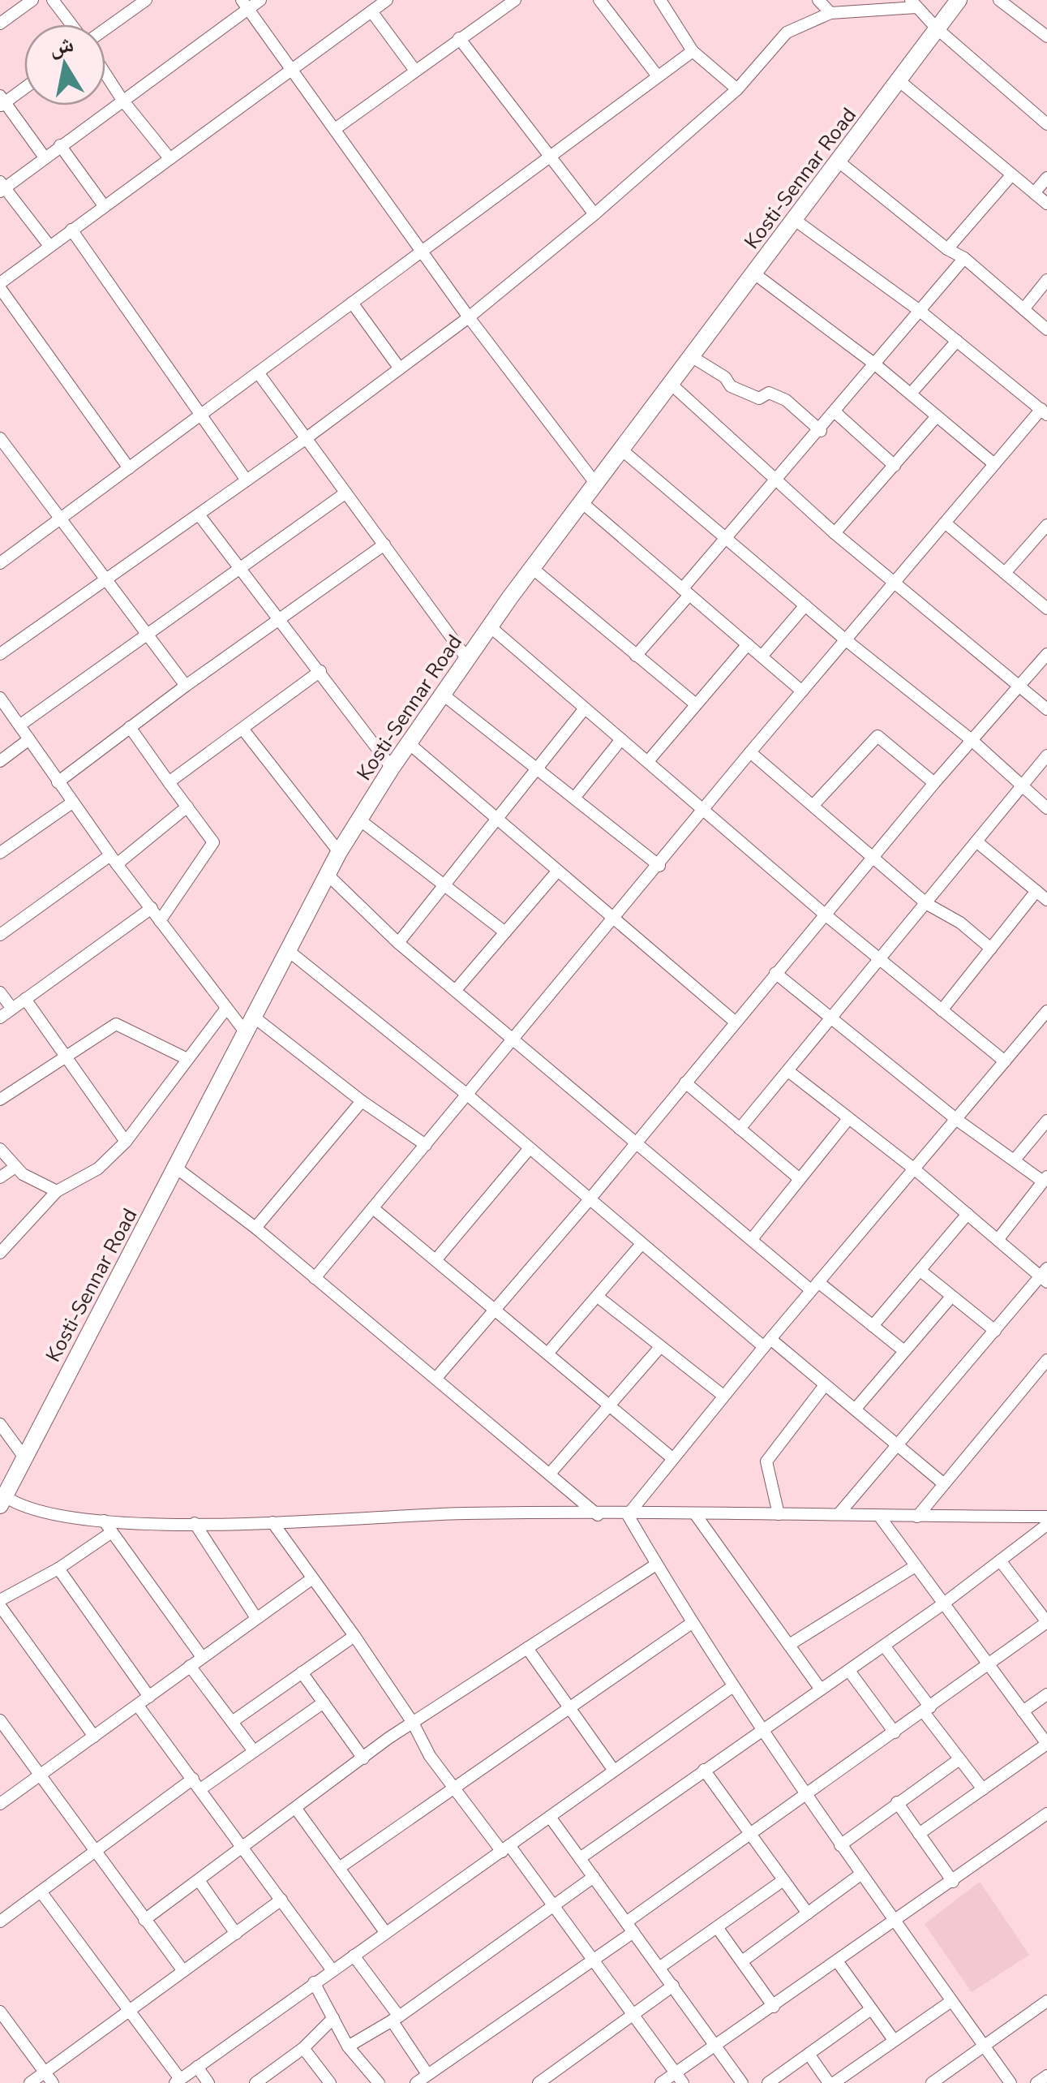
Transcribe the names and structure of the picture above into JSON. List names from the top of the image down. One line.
{"streets":{"highway":["Kosti-Sennar Road"]},"north":"top"}
